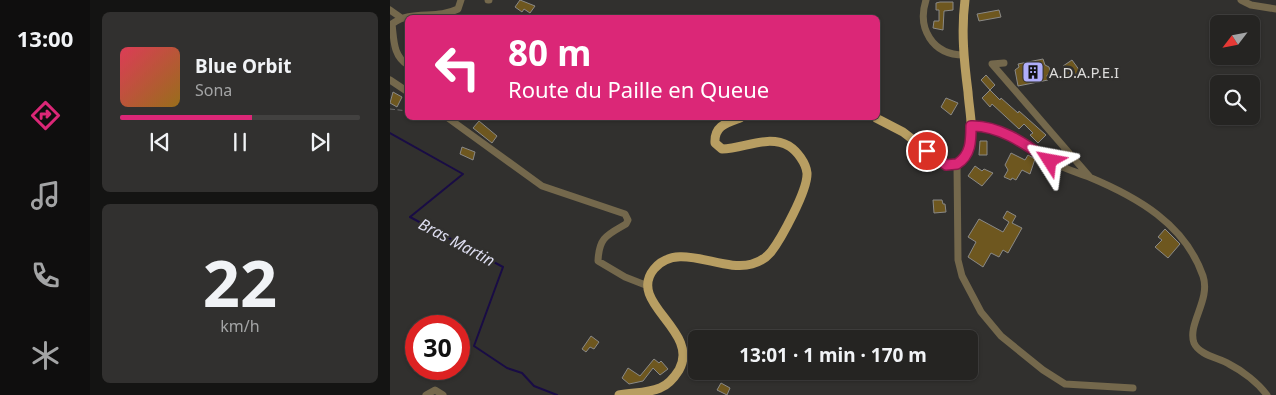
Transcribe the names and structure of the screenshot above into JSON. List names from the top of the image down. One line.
{"water":["Bras Martin"],"places":{"building":["A.D.A.P.E.I"]},"north":"bottom left","page":{"tabs":"13:00","turn":["80 m","Route du Paille en Queue"],"song":["Blue Orbit","Sona"],"tile":["22","km/h"],"limit":"30","trip":"13:01 · 1 min · 170 m"}}
